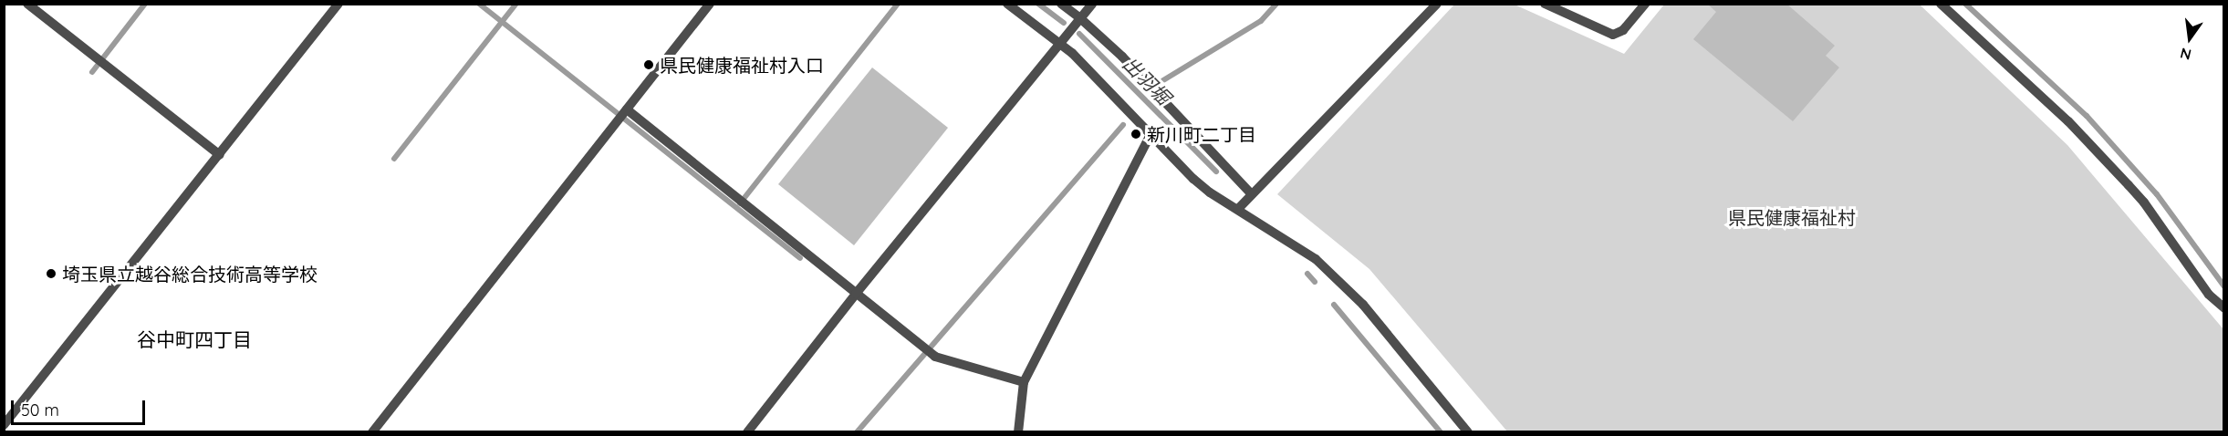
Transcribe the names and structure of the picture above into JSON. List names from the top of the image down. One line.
{"districts":["谷中町四丁目"],"water":["出羽堀"],"parks":["県民健康福祉村"],"places":["県民健康福祉村入口","新川町二丁目","埼玉県立越谷総合技術高等学校"],"scale_bar":"50 m","north":"bottom"}
